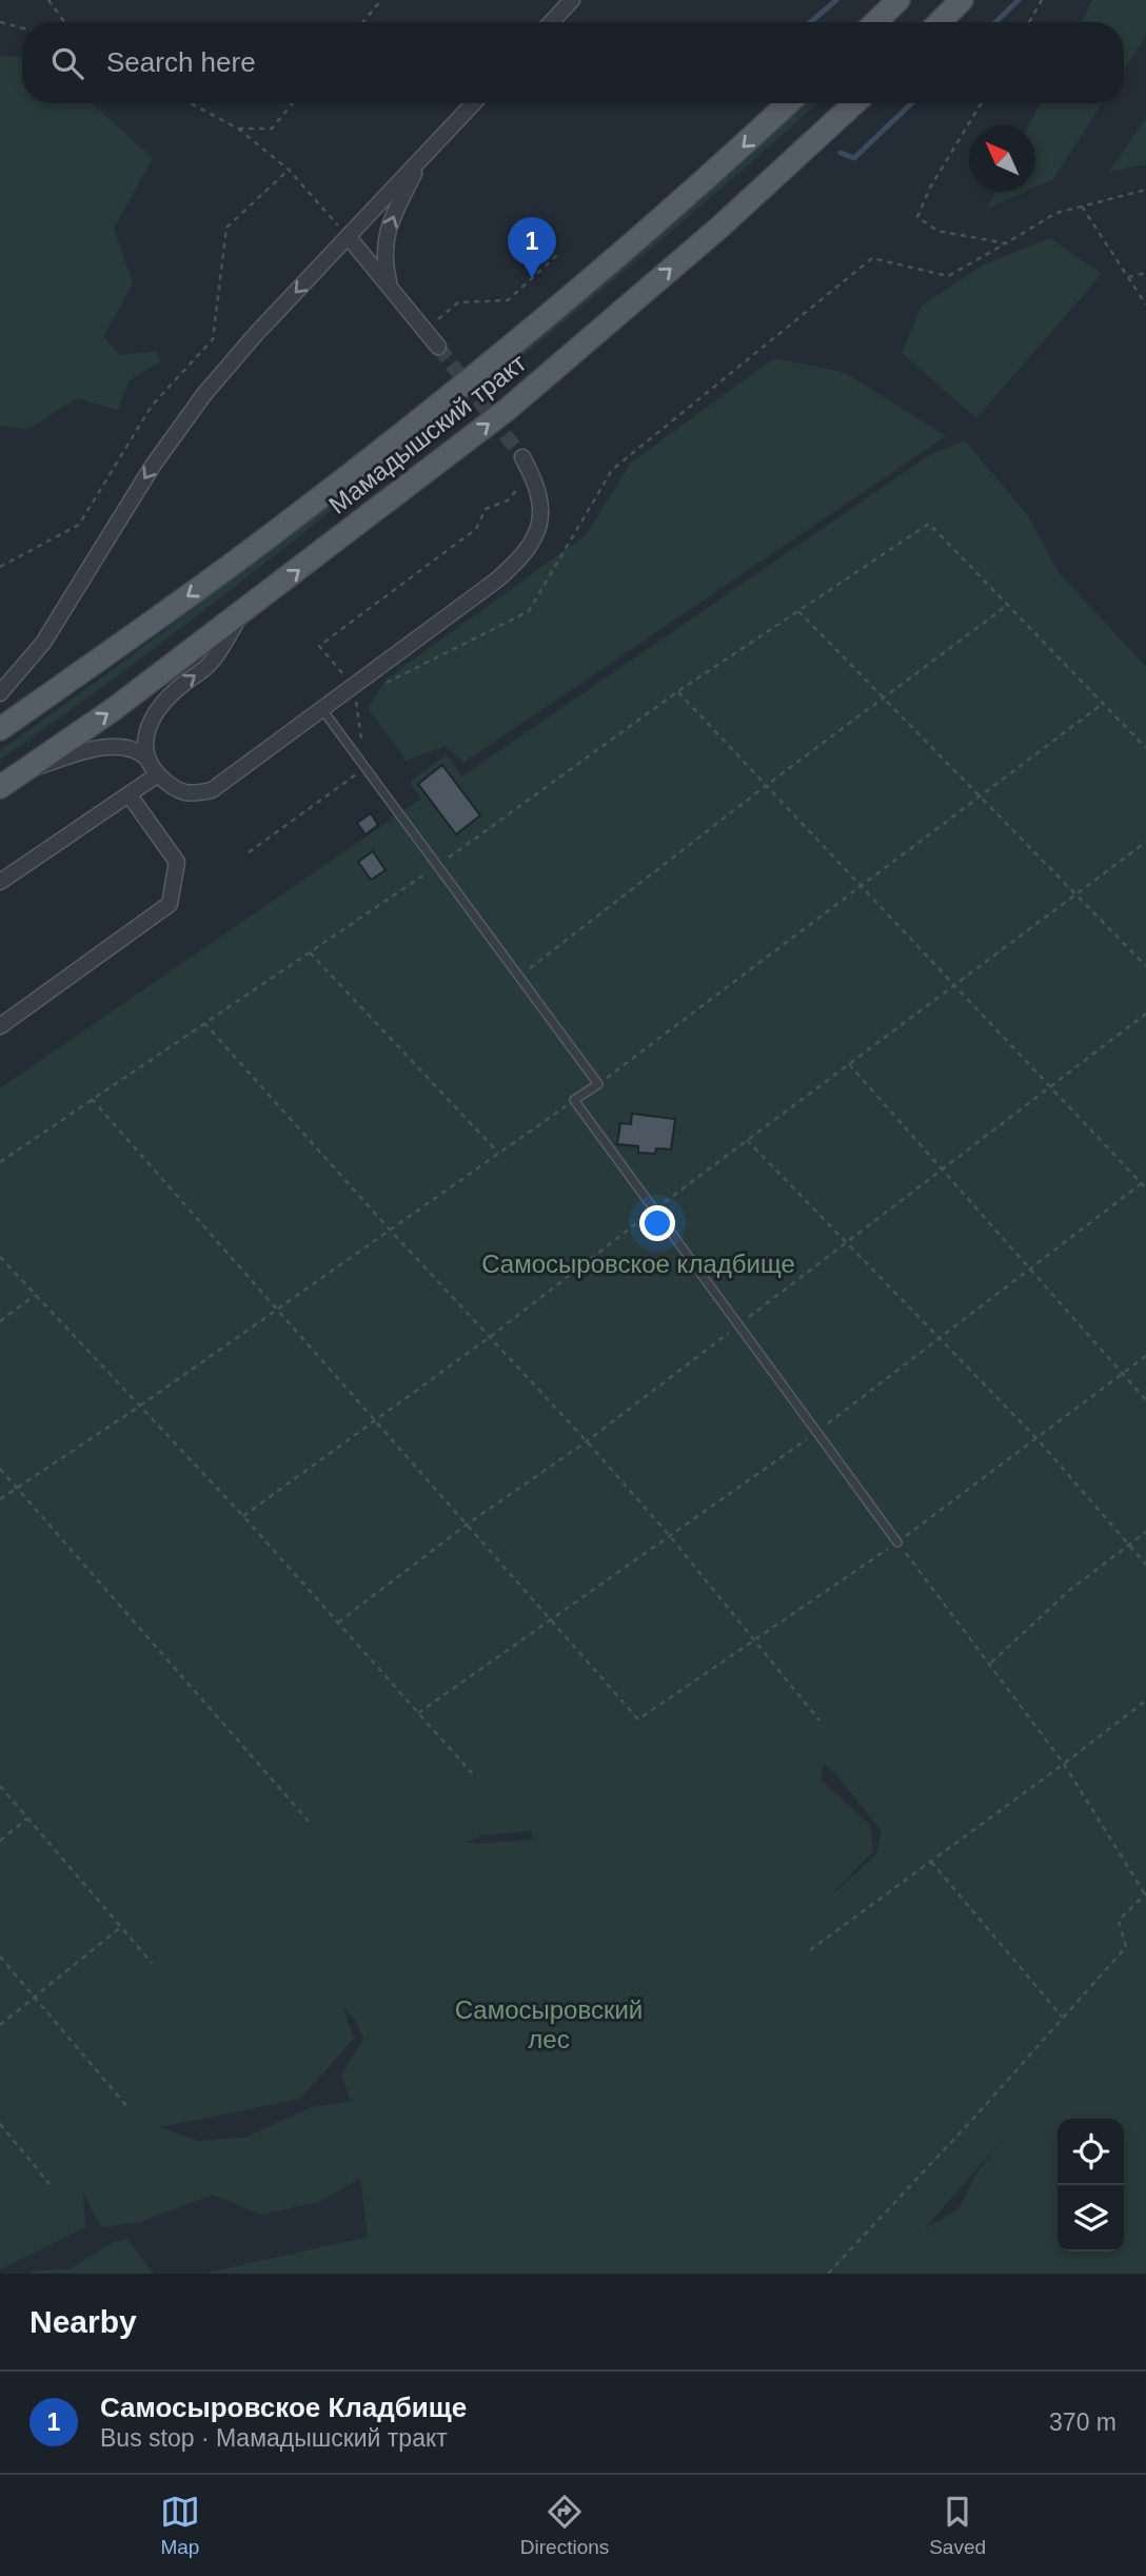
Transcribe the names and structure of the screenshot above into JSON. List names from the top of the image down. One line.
{"streets":{"main road":["Мамадышский тракт"]},"parks":["Самосыровское кладбище","Самосыровский лес"],"north":"top left","page":{"search":"Search here","pins":"1","heading":"Nearby","list":[{"mark":"1","name":"Самосыровское Кладбище","note":"Bus stop · Мамадышский тракт","value":"370 m"}],"nav":["Map","Directions","Saved"]}}
